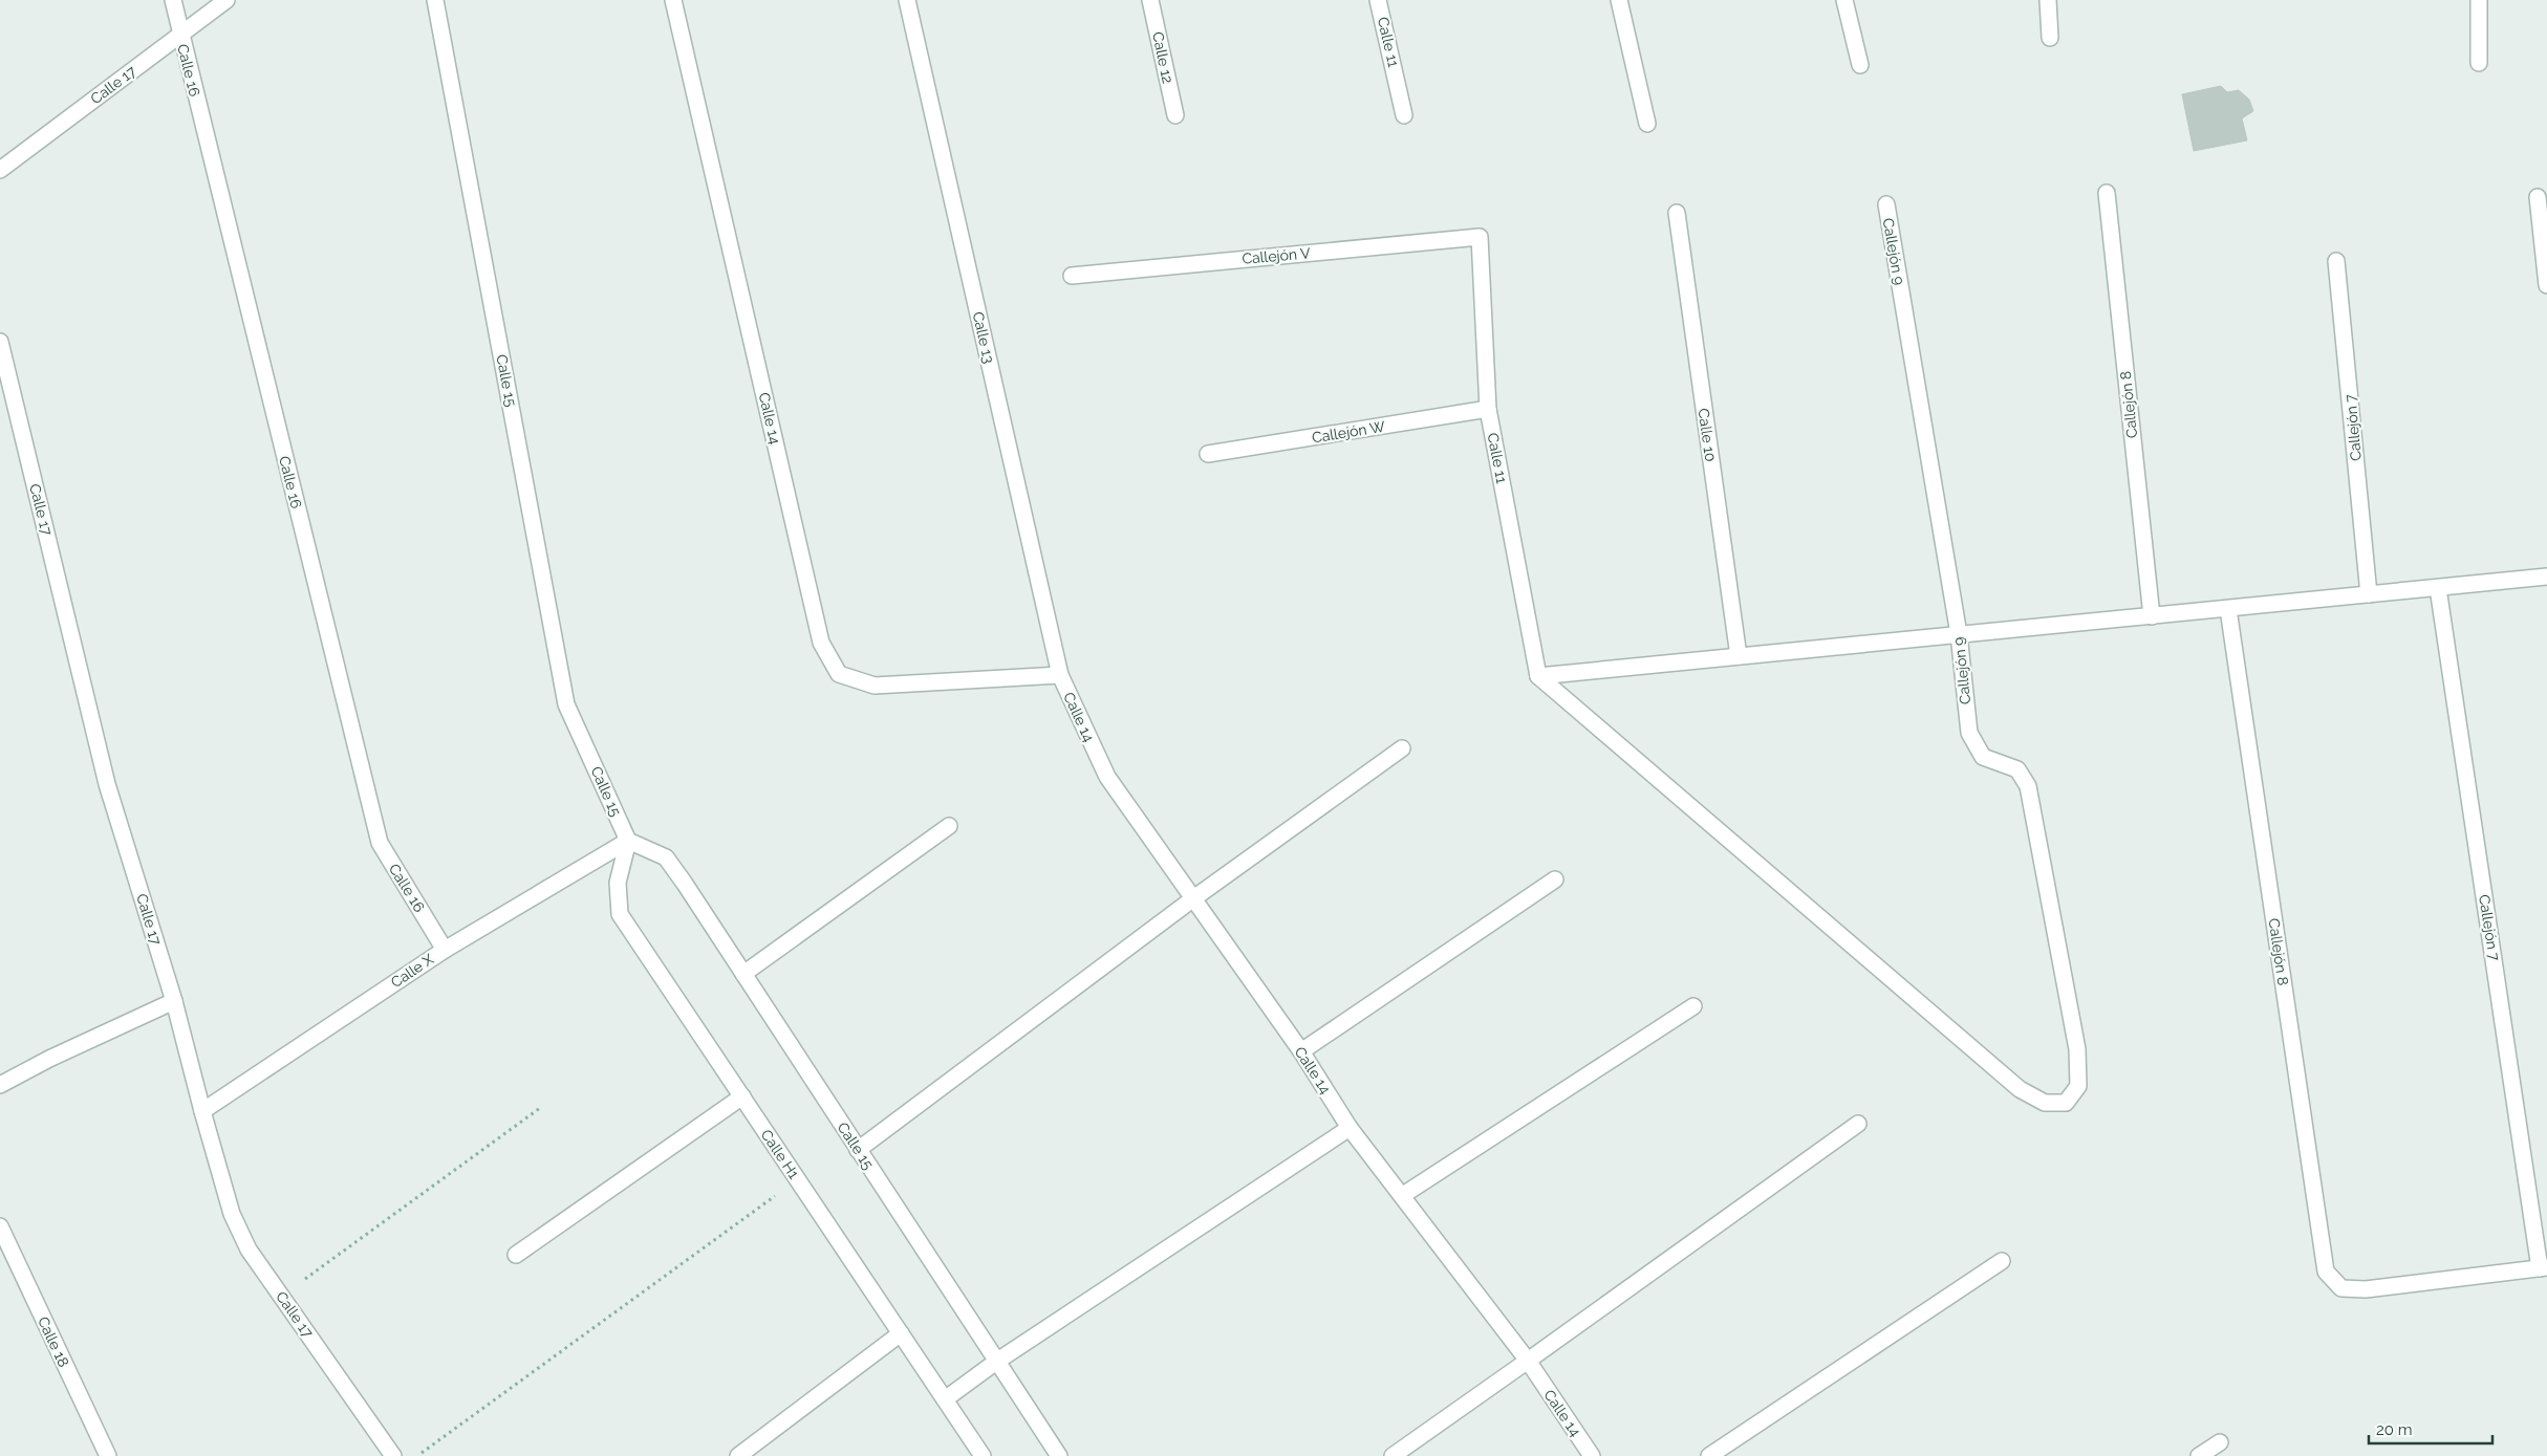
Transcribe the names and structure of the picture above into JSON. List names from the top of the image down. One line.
{"streets":{"street":["Calle 11","Calle 12","Calle 16","Calle 17","Callejón 9","Callejón V","Calle 13","Calle 15","Callejón 8","Calle 14","Callejón 7","Callejón W","Calle 10","Calle X","Calle H1","Calle 18"]},"crossings":[["Calle 11","Callejón 9"],["Calle 11","Callejón V"],["Calle 11","Callejón W"],["Calle 16","Calle 17"],["Calle 16","Calle X"],["Calle 17","Calle X"],["Calle 13","Calle 14"],["Calle 15","Calle X"],["Calle 15","Calle H1"],["Callejón 8","Callejón 7"],["Calle X","Calle H1"]],"scale_bar":"20 m"}
